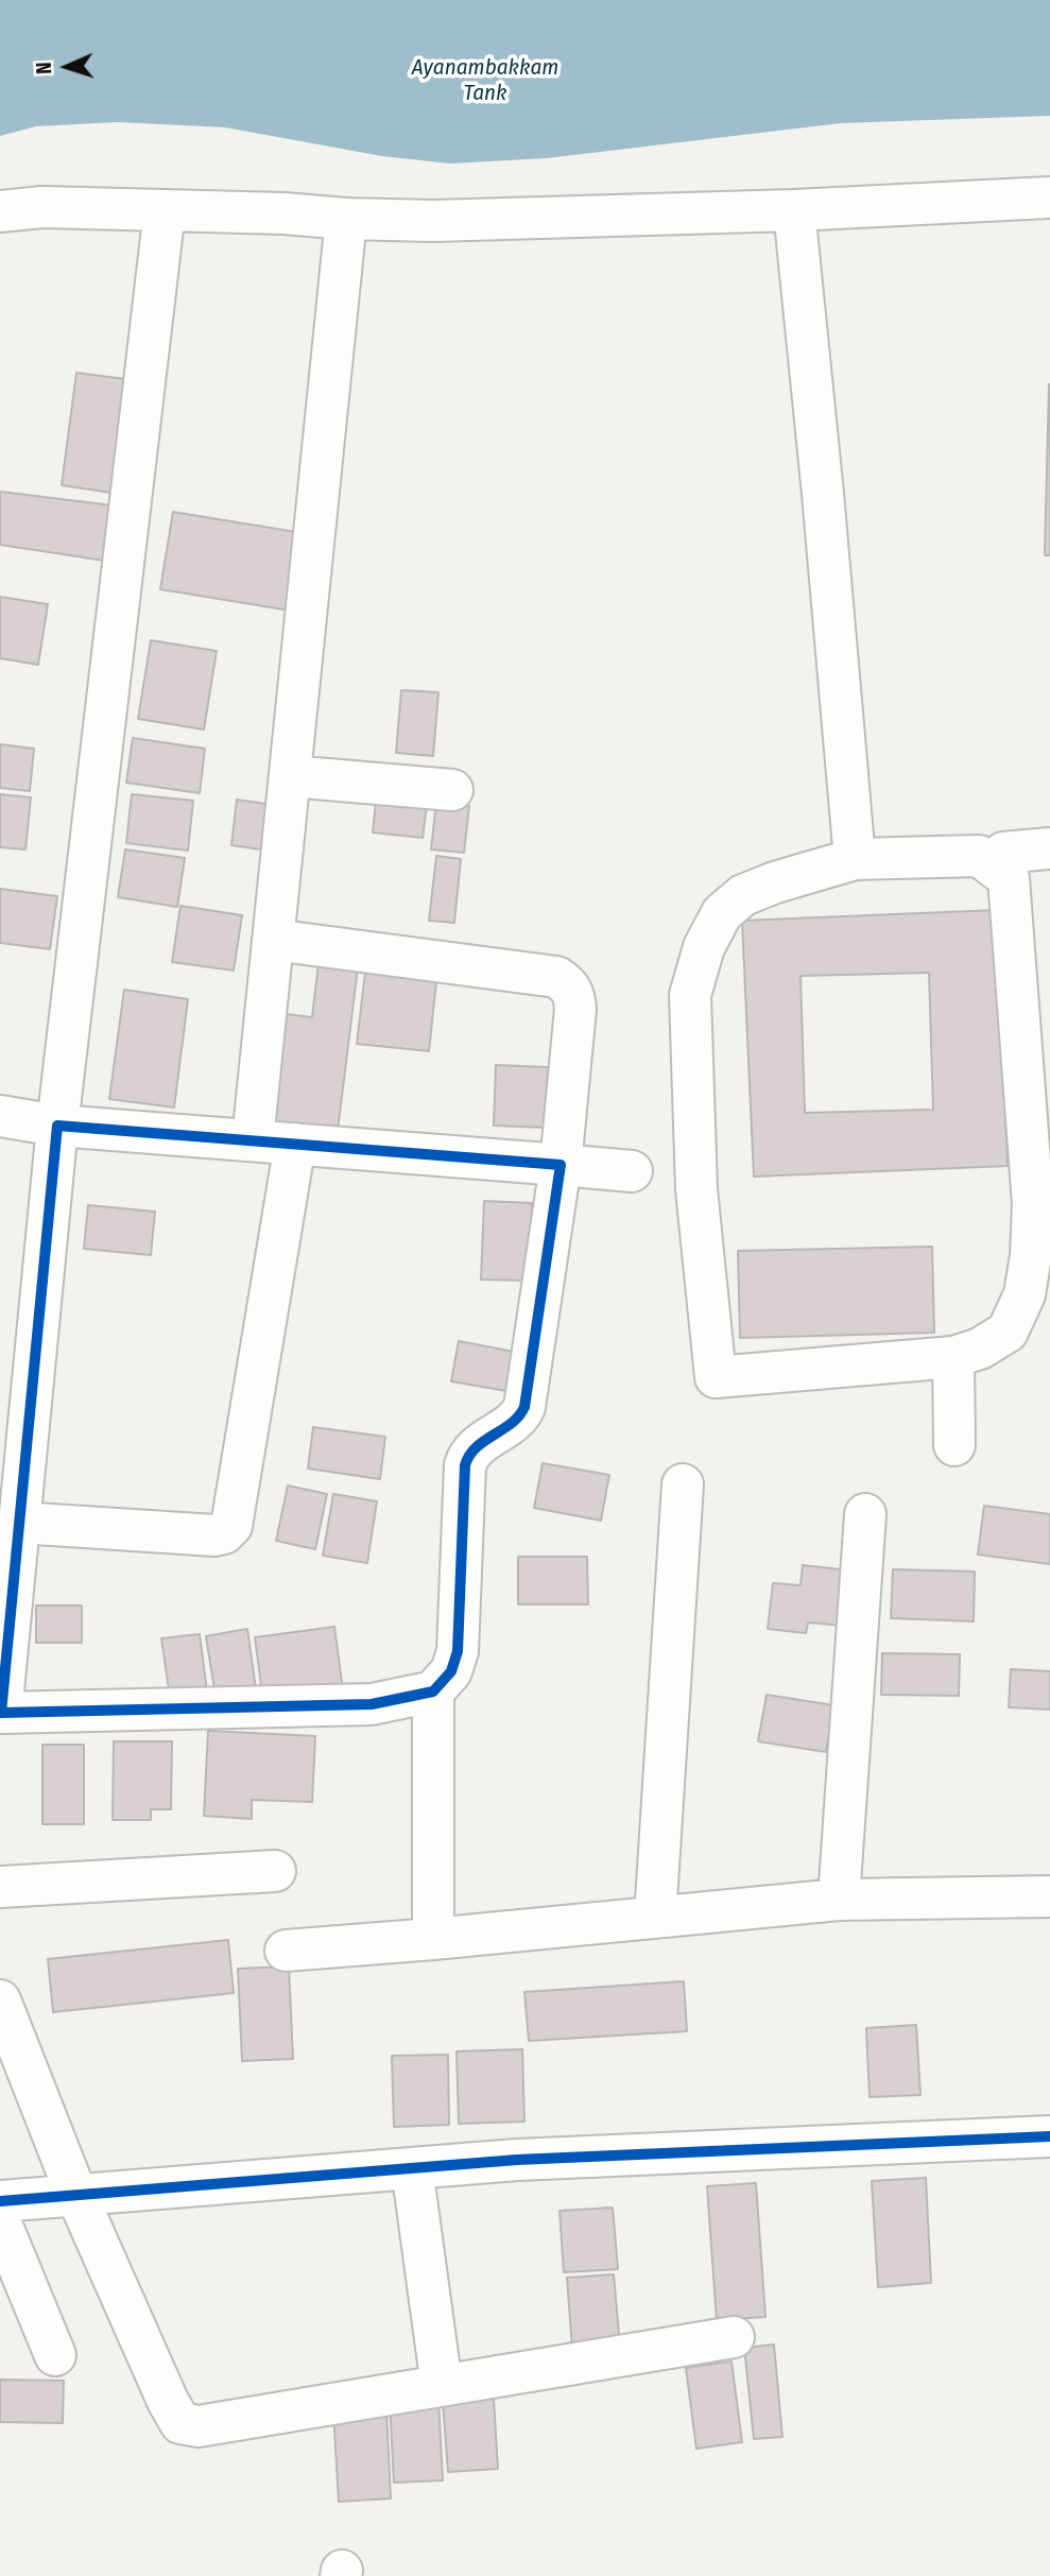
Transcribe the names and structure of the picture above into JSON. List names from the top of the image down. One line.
{"water":["Ayanambakkam Tank"],"north":"left"}
